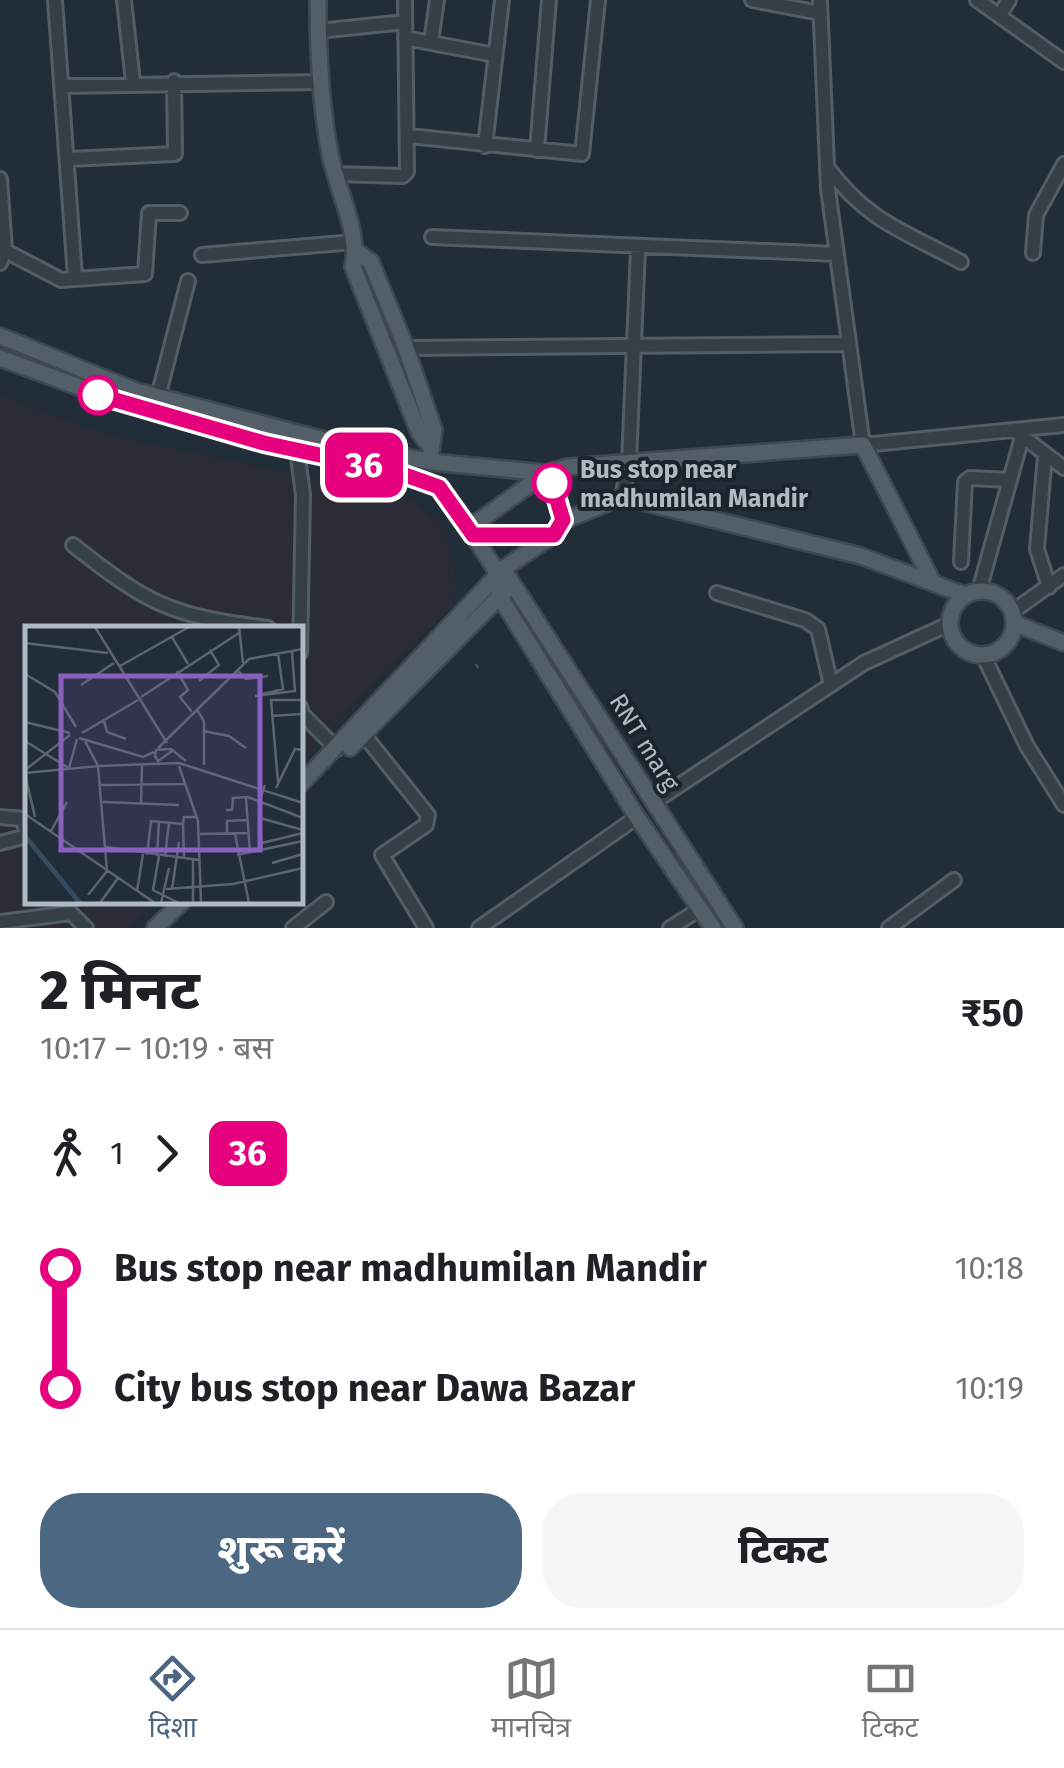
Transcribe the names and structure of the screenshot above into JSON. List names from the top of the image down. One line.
{"streets":{"main road":["RNT marg"]},"places":["Bus stop near madhumilan Mandir"],"lines":["bus line 36"],"page":{"on_map":"36","heading":["2 मिनट","10:17 – 10:19 · बस","₹50"],"legs":["1","36"],"list":[{"name":"Bus stop near madhumilan Mandir","value":"10:18"},{"name":"City bus stop near Dawa Bazar","value":"10:19"}],"buttons":["शुरू करें","टिकट"],"tabs":["दिशा","मानचित्र","टिकट"]}}
